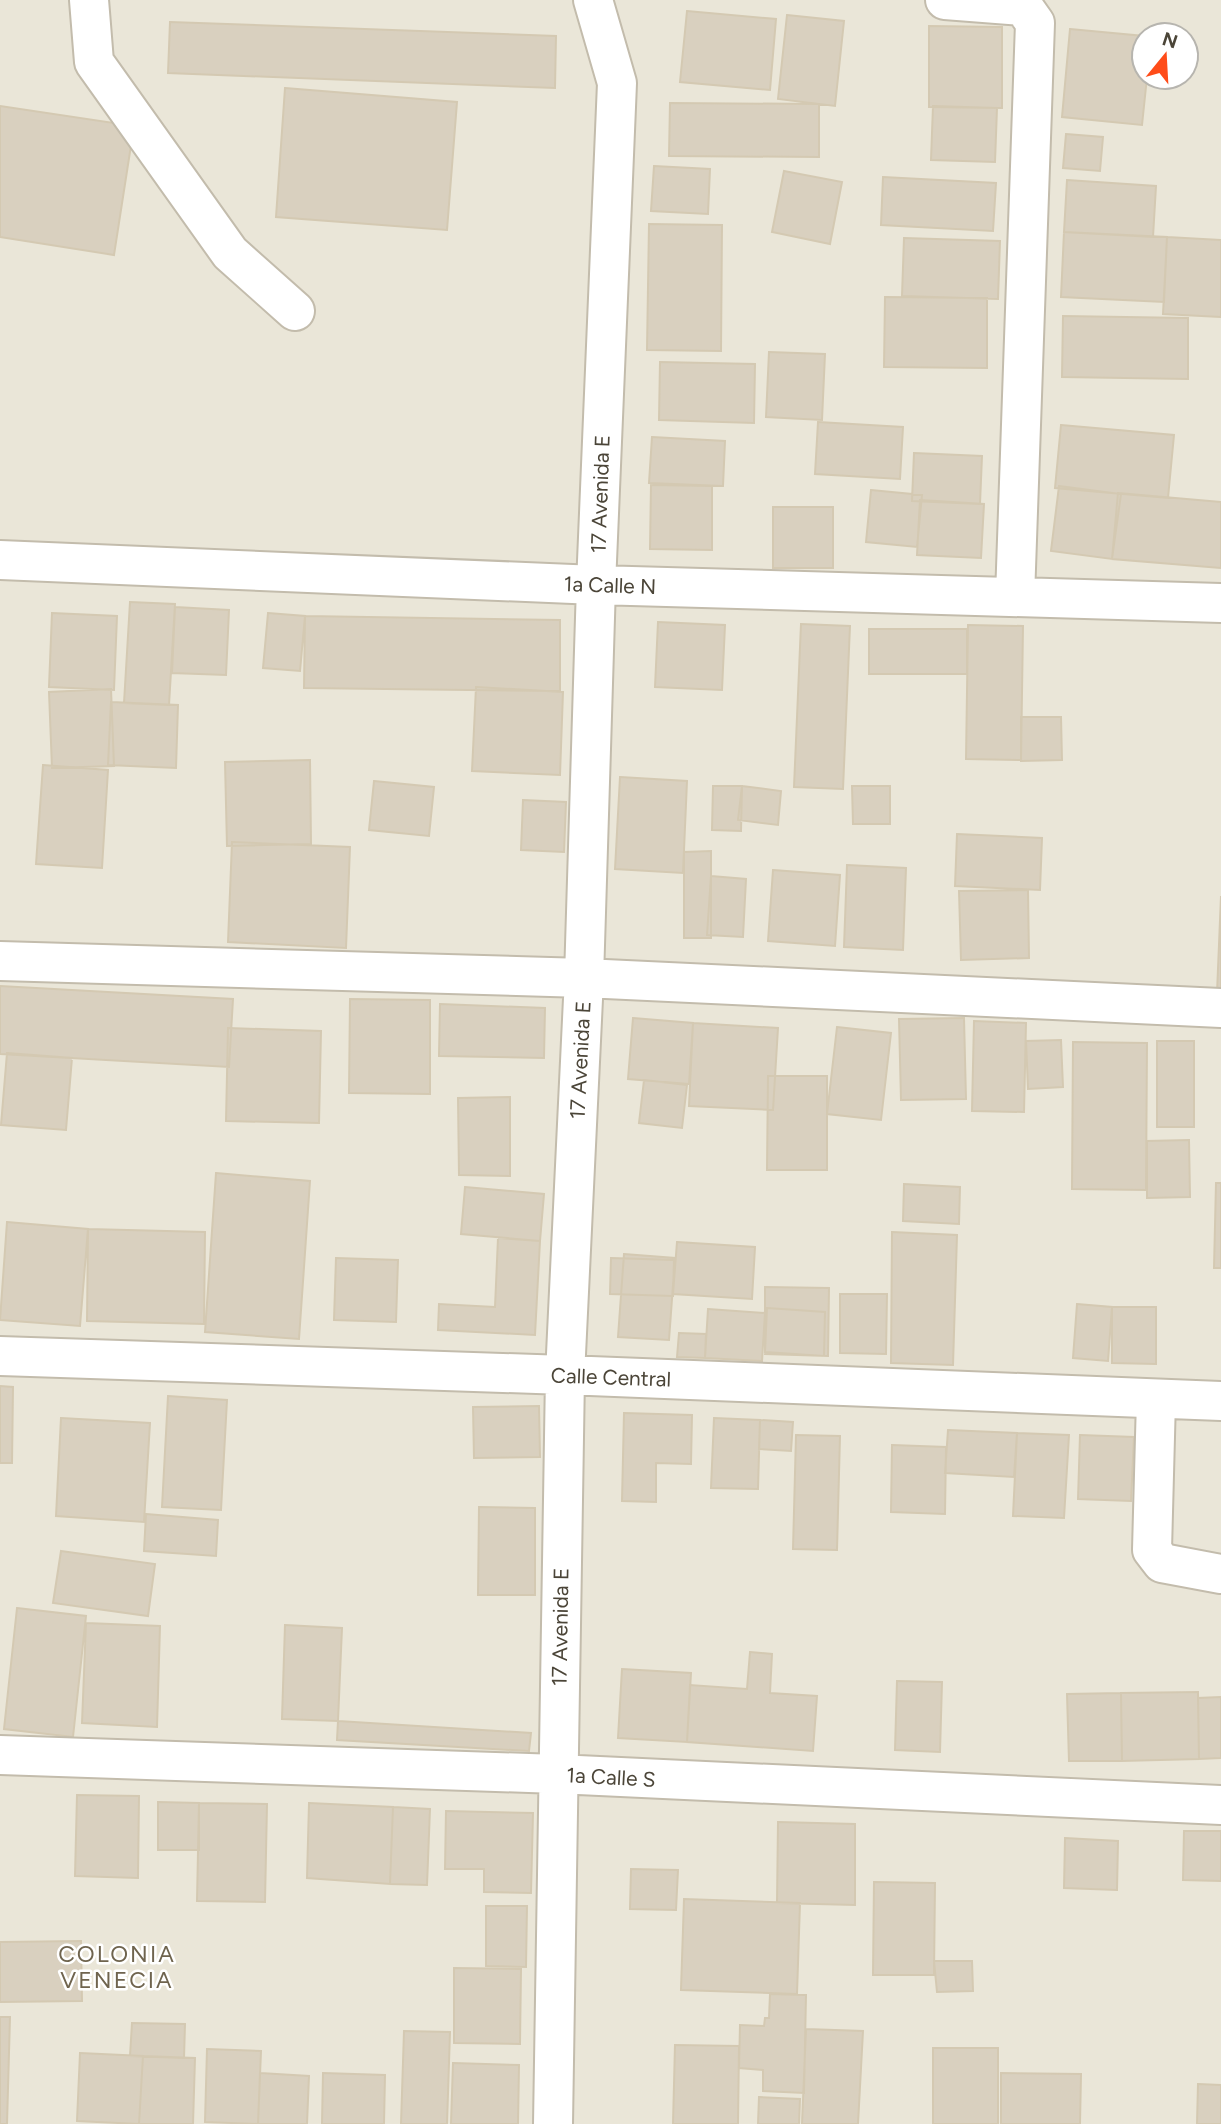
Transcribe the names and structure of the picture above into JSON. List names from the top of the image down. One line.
{"streets":{"street":["17 Avenida E","1a Calle N","Calle Central","1a Calle S"]},"crossings":[["17 Avenida E","1a Calle N"],["17 Avenida E","Calle Central"],["17 Avenida E","1a Calle S"]],"districts":["COLONIA VENECIA"],"north":"top"}
